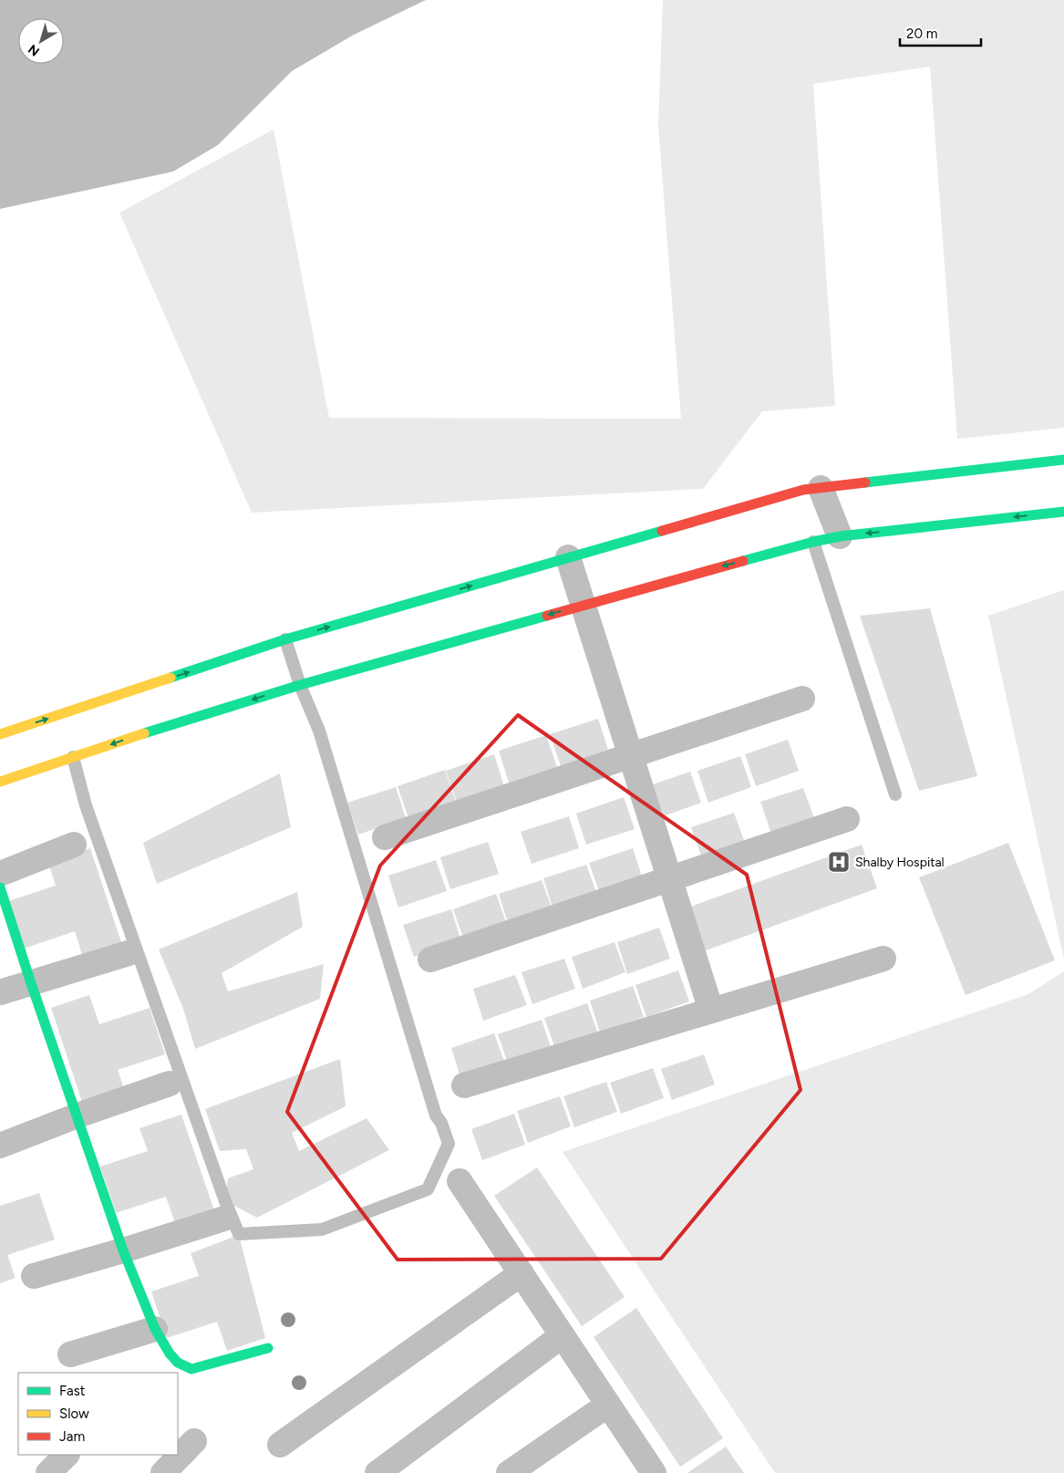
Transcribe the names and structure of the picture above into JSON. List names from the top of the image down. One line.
{"places":{"hospital":["Shalby Hospital"]},"legend":["Fast","Slow","Jam"],"scale_bar":"20 m","north":"bottom left"}
